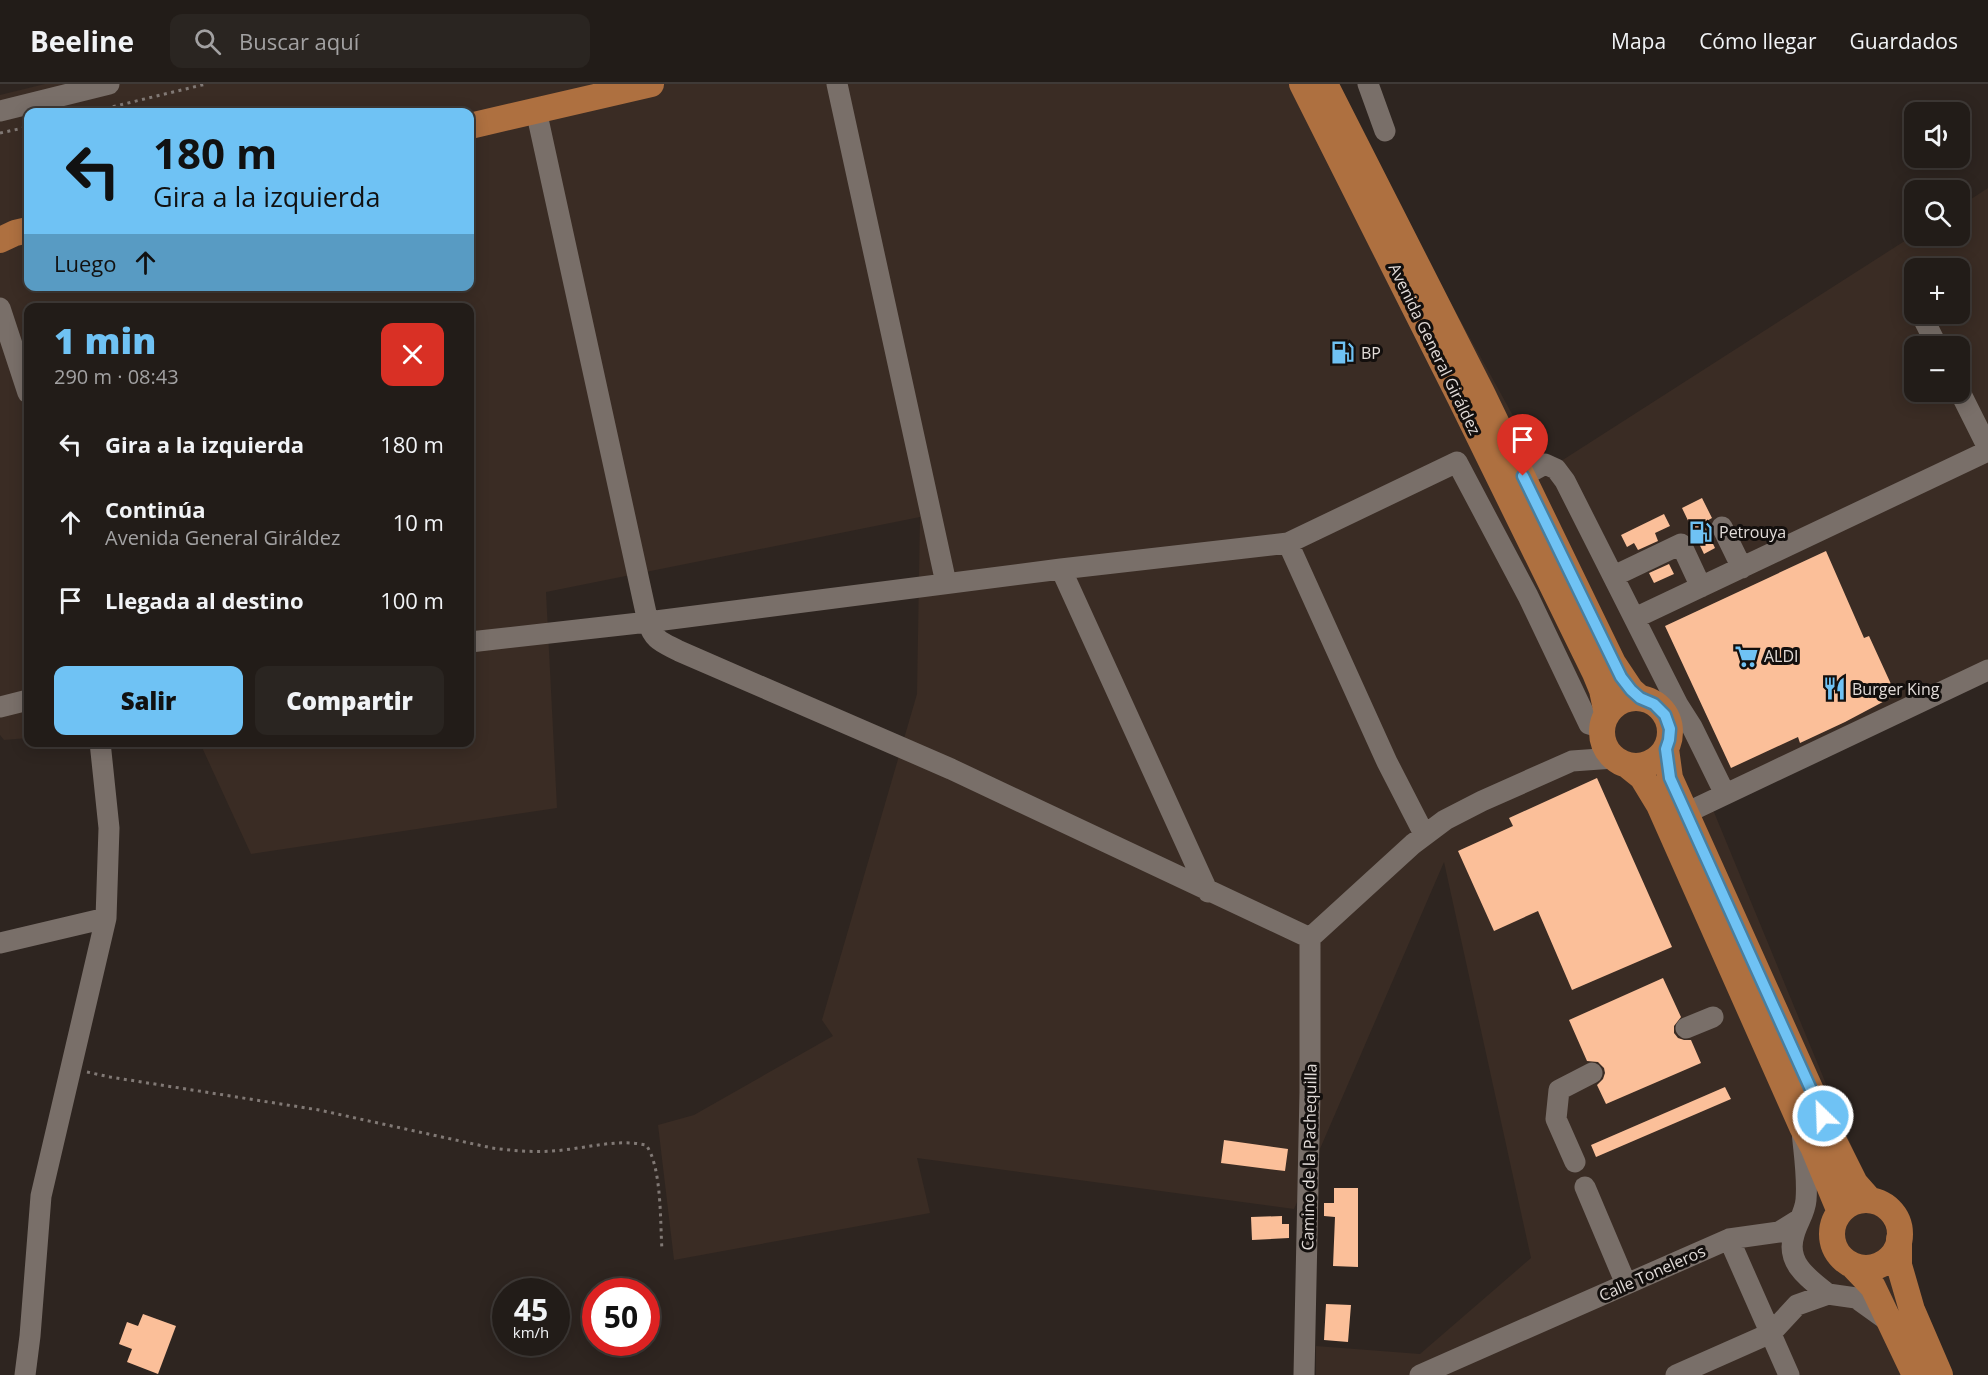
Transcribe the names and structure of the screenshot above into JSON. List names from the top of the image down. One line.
{"streets":{"main road":["Avenida General Giráldez"],"street":["Camino de la Pachequilla","Calle Toneleros"]},"places":{"fuel station":["BP","Petrouya"],"supermarket":["ALDI"],"restaurant":["Burger King"]},"page":{"header":"Beeline","search":"Buscar aquí","nav":["Mapa","Cómo llegar","Guardados"],"map_buttons":["+","−"],"turn":["180 m","Gira a la izquierda"],"then":"Luego","heading":["1 min","290 m · 08:43"],"list":[{"name":"Gira a la izquierda","value":"180 m"},{"name":"Continúa","note":"Avenida General Giráldez","value":"10 m"},{"name":"Llegada al destino","value":"100 m"}],"buttons":["Salir","Compartir"],"speed":"45 km/h","limit":"50"}}
